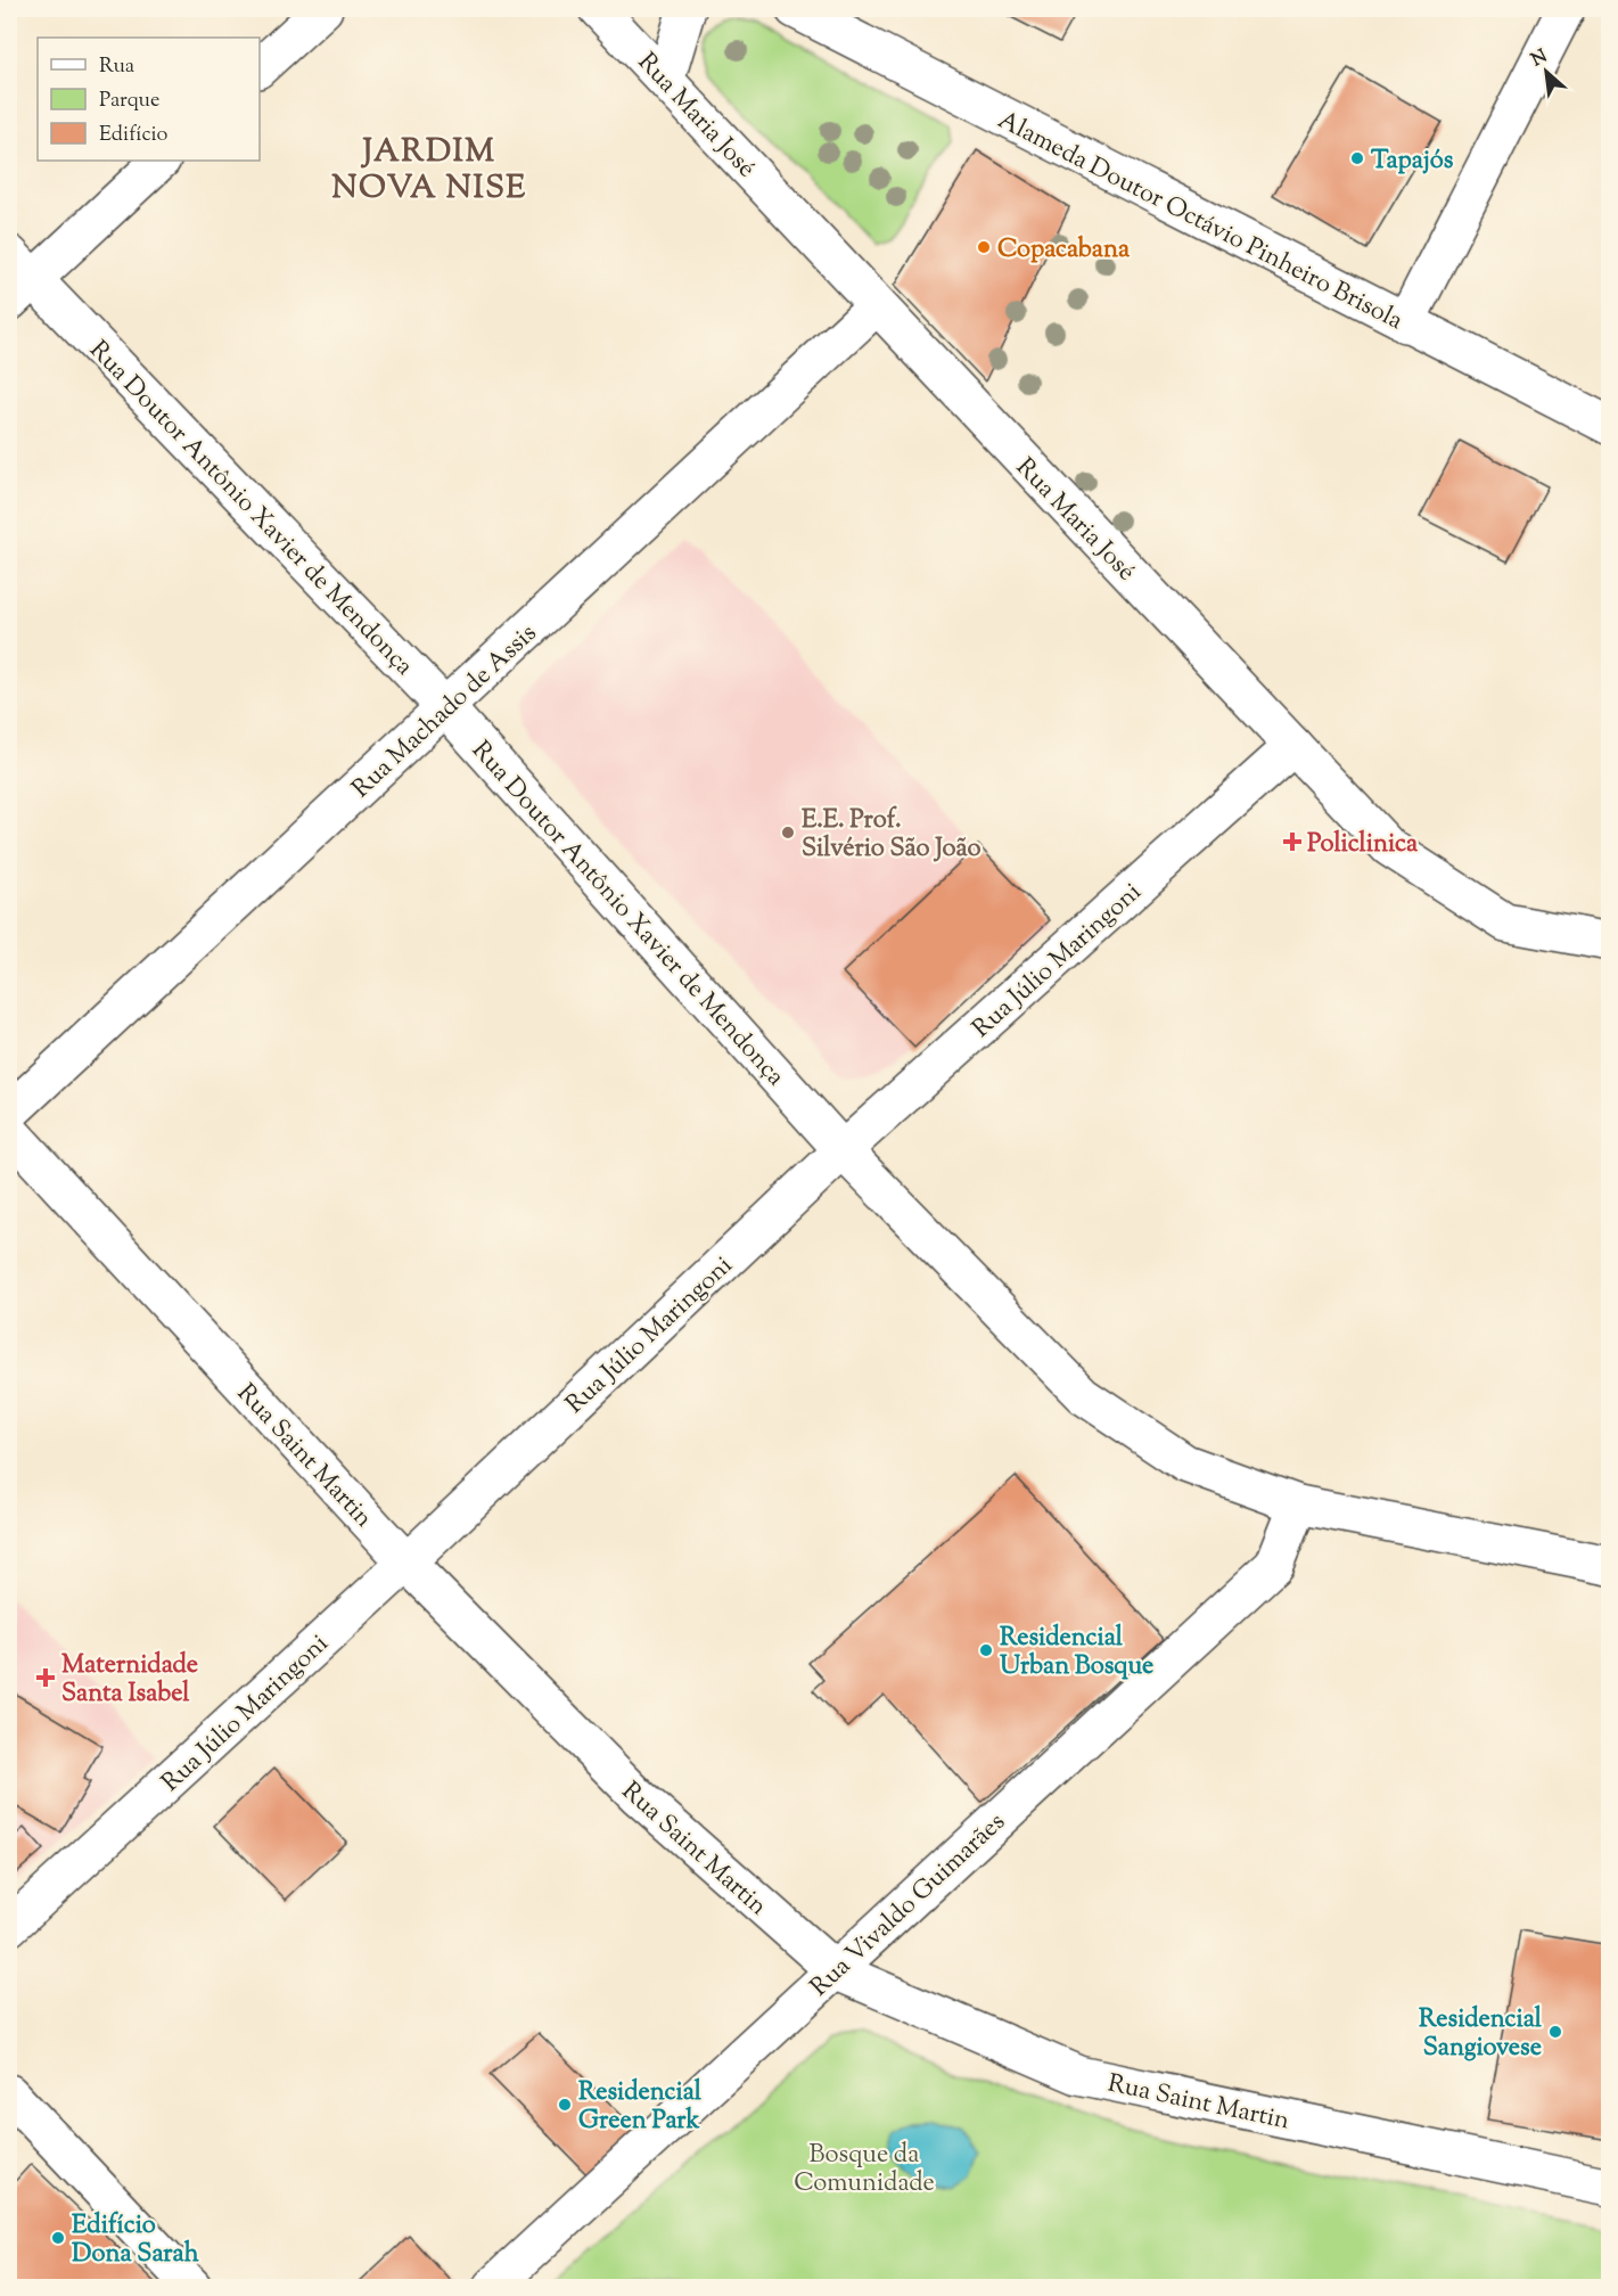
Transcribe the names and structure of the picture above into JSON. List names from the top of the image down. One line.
{"streets":{"street":["Rua Maria José","Alameda Doutor Octávio Pinheiro Brisola","Rua Doutor Antônio Xavier de Mendonça","Rua Machado de Assis","Rua Júlio Maringoni","Rua Saint Martin","Rua Vivaldo Guimarães"]},"crossings":[["Rua Maria José","Rua Machado de Assis"],["Rua Maria José","Rua Júlio Maringoni"],["Rua Doutor Antônio Xavier de Mendonça","Rua Machado de Assis"],["Rua Doutor Antônio Xavier de Mendonça","Rua Júlio Maringoni"],["Rua Doutor Antônio Xavier de Mendonça","Rua Vivaldo Guimarães"],["Rua Júlio Maringoni","Rua Saint Martin"],["Rua Saint Martin","Rua Vivaldo Guimarães"]],"districts":["JARDIM NOVA NISE"],"parks":["Bosque da Comunidade"],"places":{"other":["Tapajós","Copacabana","E.E. Prof. Silvério São João","Residencial Urban Bosque","Residencial Sangiovese","Residencial Green Park","Edifício Dona Sarah"],"health":["Policlinica","Maternidade Santa Isabel"]},"legend":["Rua","Parque","Edifício"],"north":"top left"}
